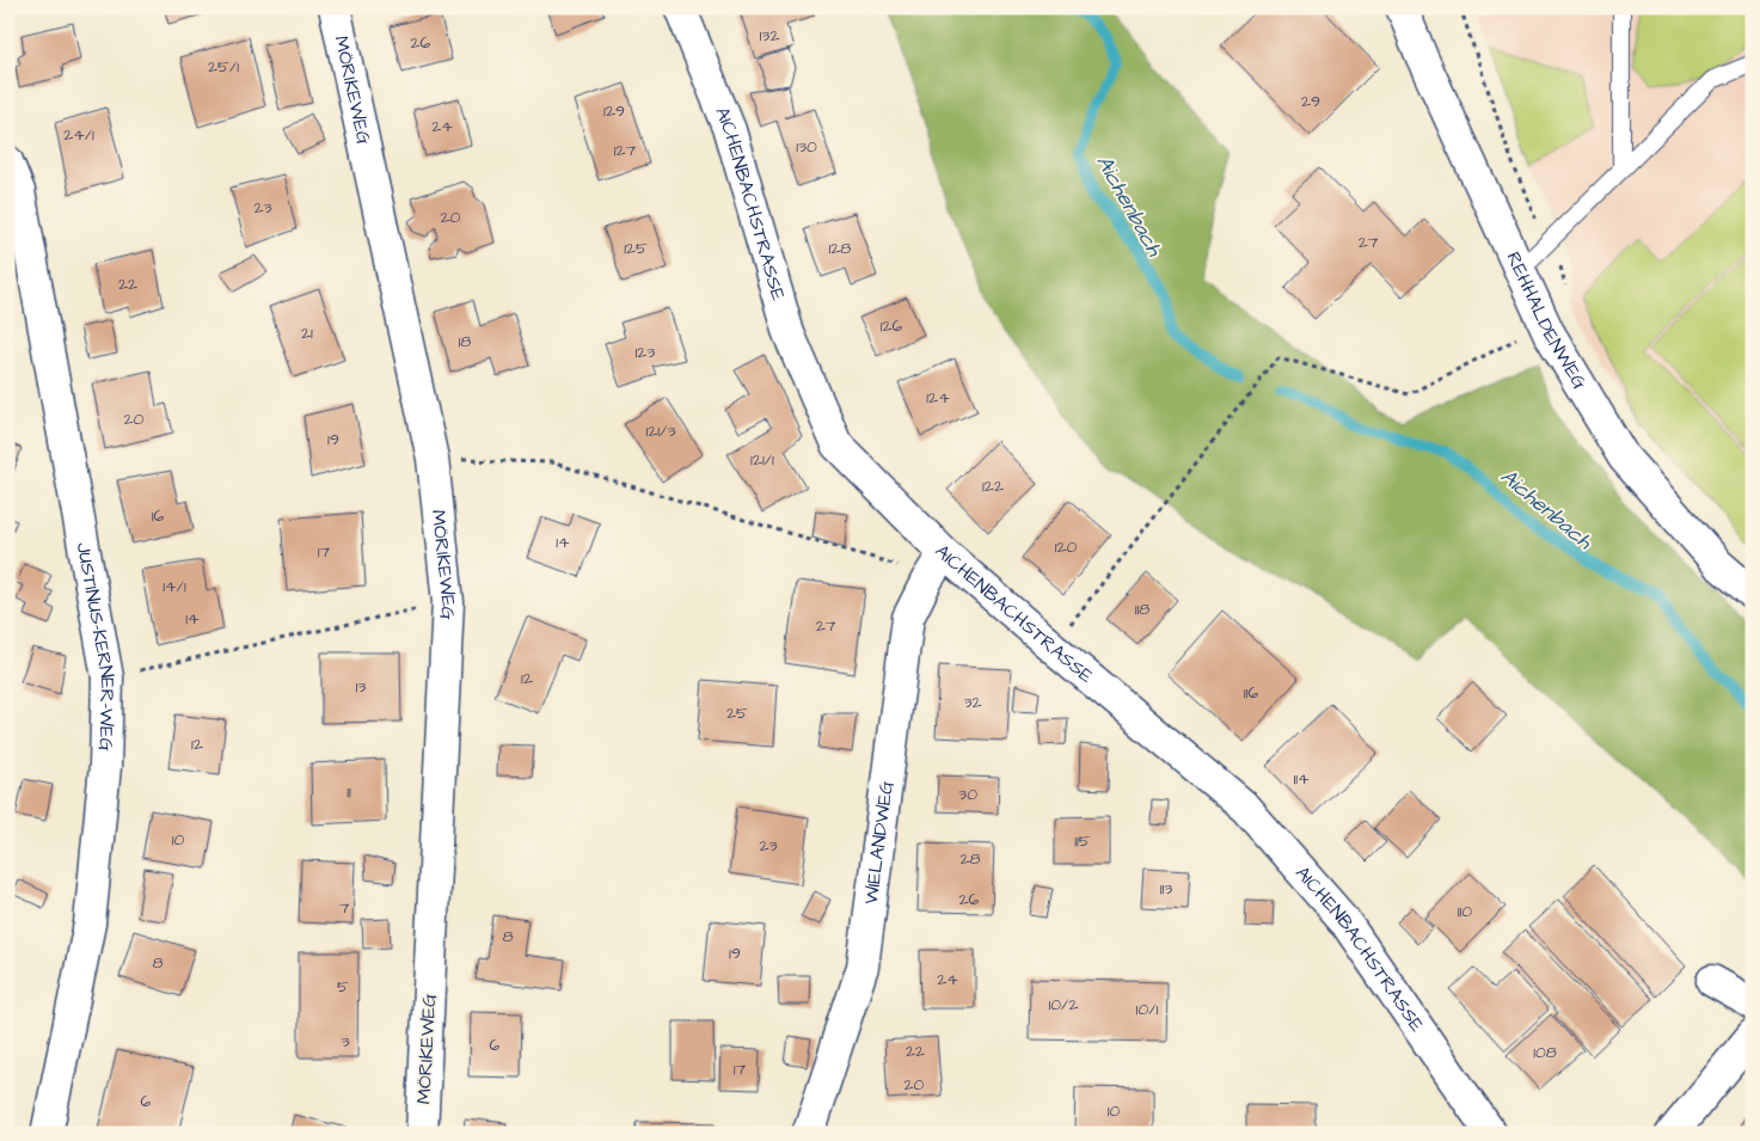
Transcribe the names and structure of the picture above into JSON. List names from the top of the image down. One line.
{"streets":{"street":["MÖRIKEWEG","AICHENBACHSTRASSE","REHHALDENWEG","JUSTINUS-KERNER-WEG","WIELANDWEG"]},"crossings":[["AICHENBACHSTRASSE","WIELANDWEG"]],"water":["Aichenbach"],"house_numbers":["132","26","25/1","29","129","24","24/1","130","127","23","20","27","125","128","22","126","21","18","123","124","20","121/3","19","121/1","122","16","14","120","17","14/1","118","14","27","12","13","116","32","25","12","114","11","30","10","115","23","28","113","26","7","110","8","19","8","24","5","10/2","10/1","3","6","22","108","17","20","6","10"]}
